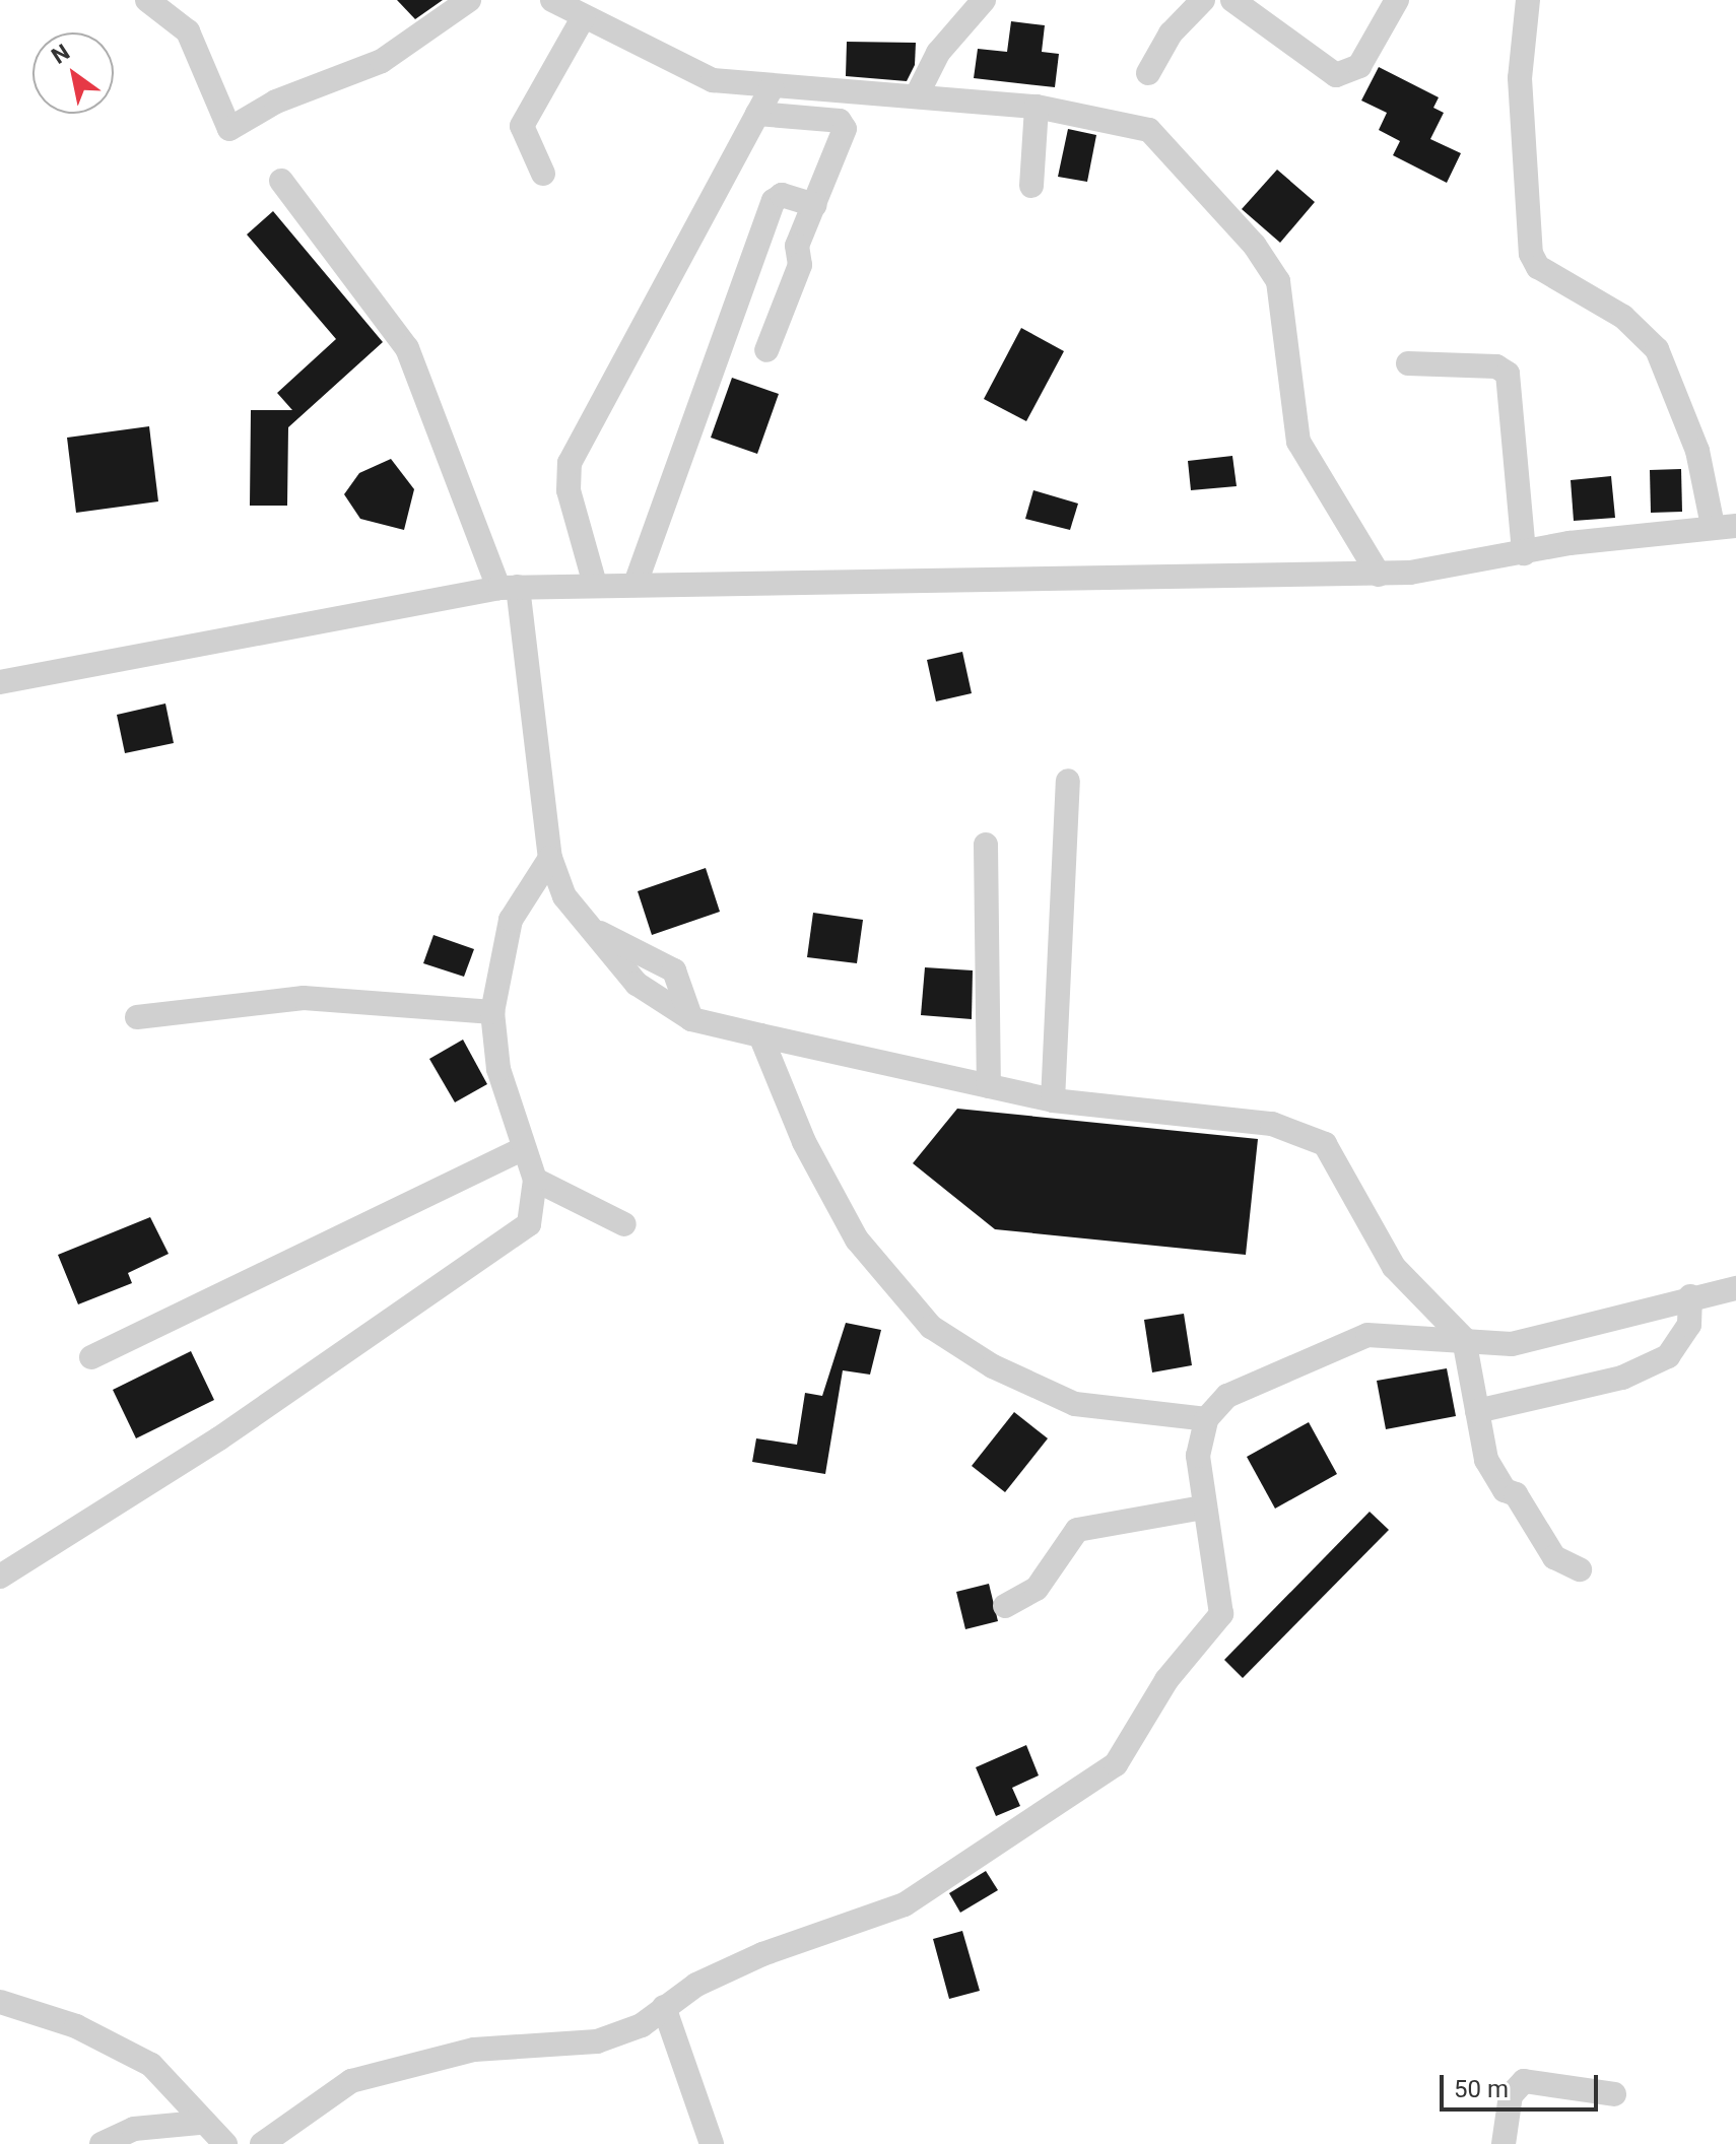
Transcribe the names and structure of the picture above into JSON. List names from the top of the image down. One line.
{"scale_bar":"50 m","north":"top left"}
